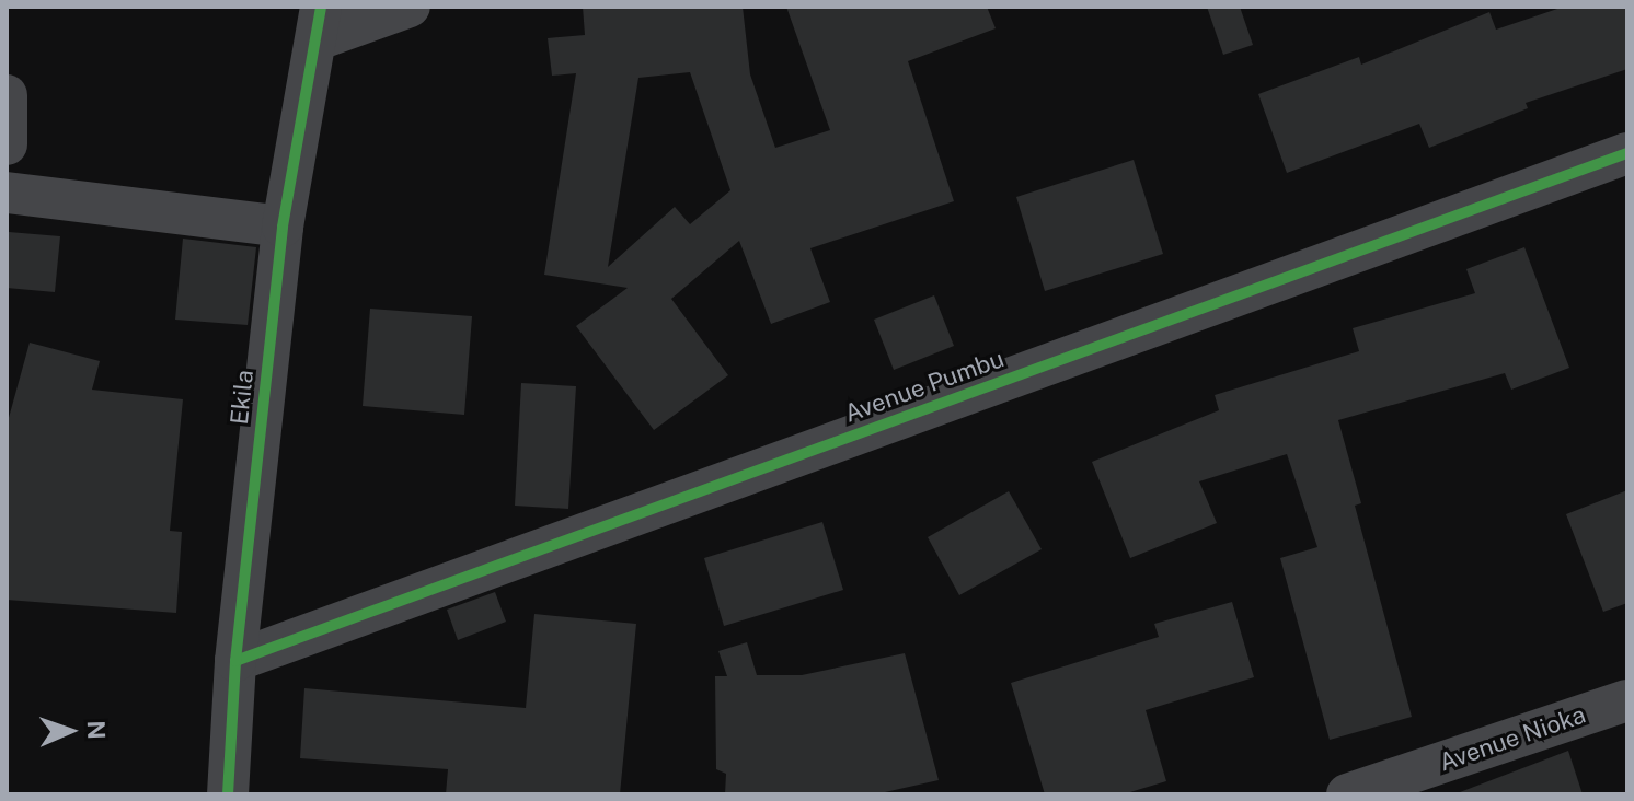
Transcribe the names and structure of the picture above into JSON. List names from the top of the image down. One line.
{"streets":{"street":["Avenue Pumbu","Ekila","Avenue Nioka"]},"crossings":[["Avenue Pumbu","Ekila"]],"north":"right"}
